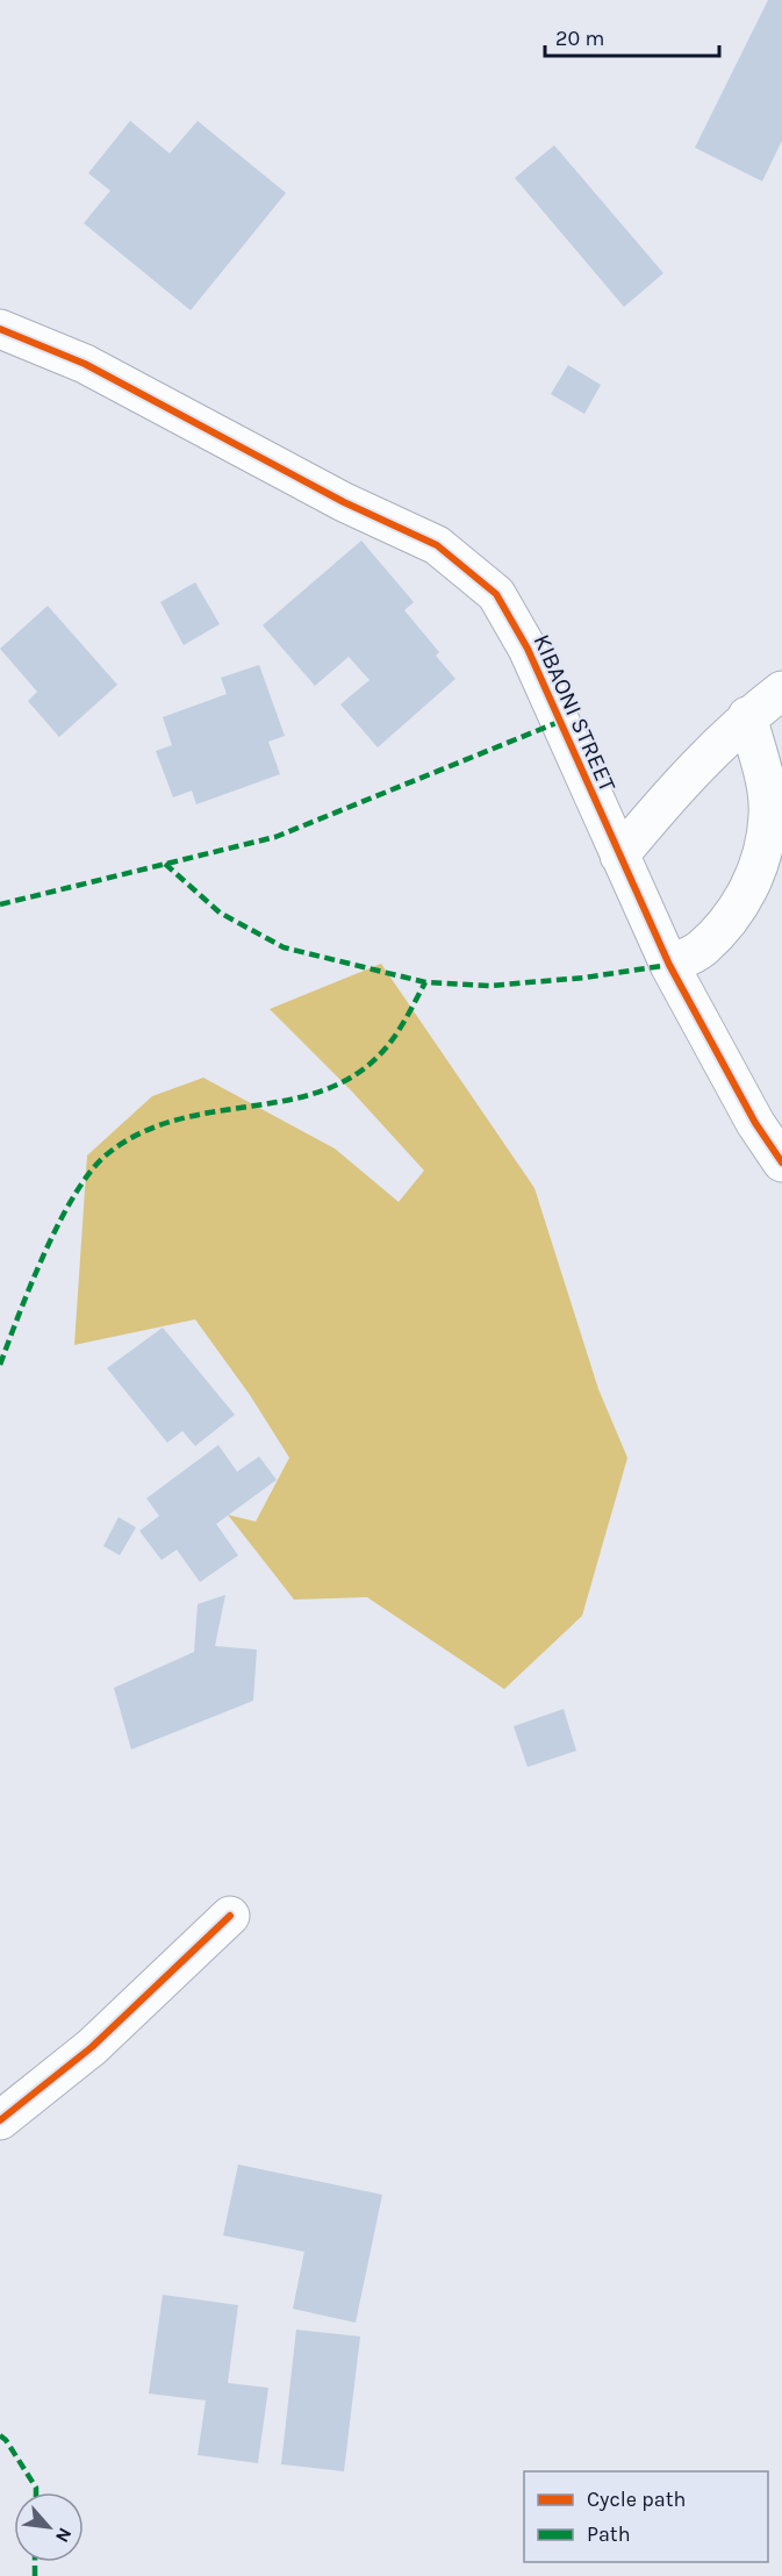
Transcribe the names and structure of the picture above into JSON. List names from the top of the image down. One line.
{"streets":{"street":["KIBAONI STREET"]},"legend":["Cycle path","Path"],"scale_bar":"20 m","north":"bottom right"}
